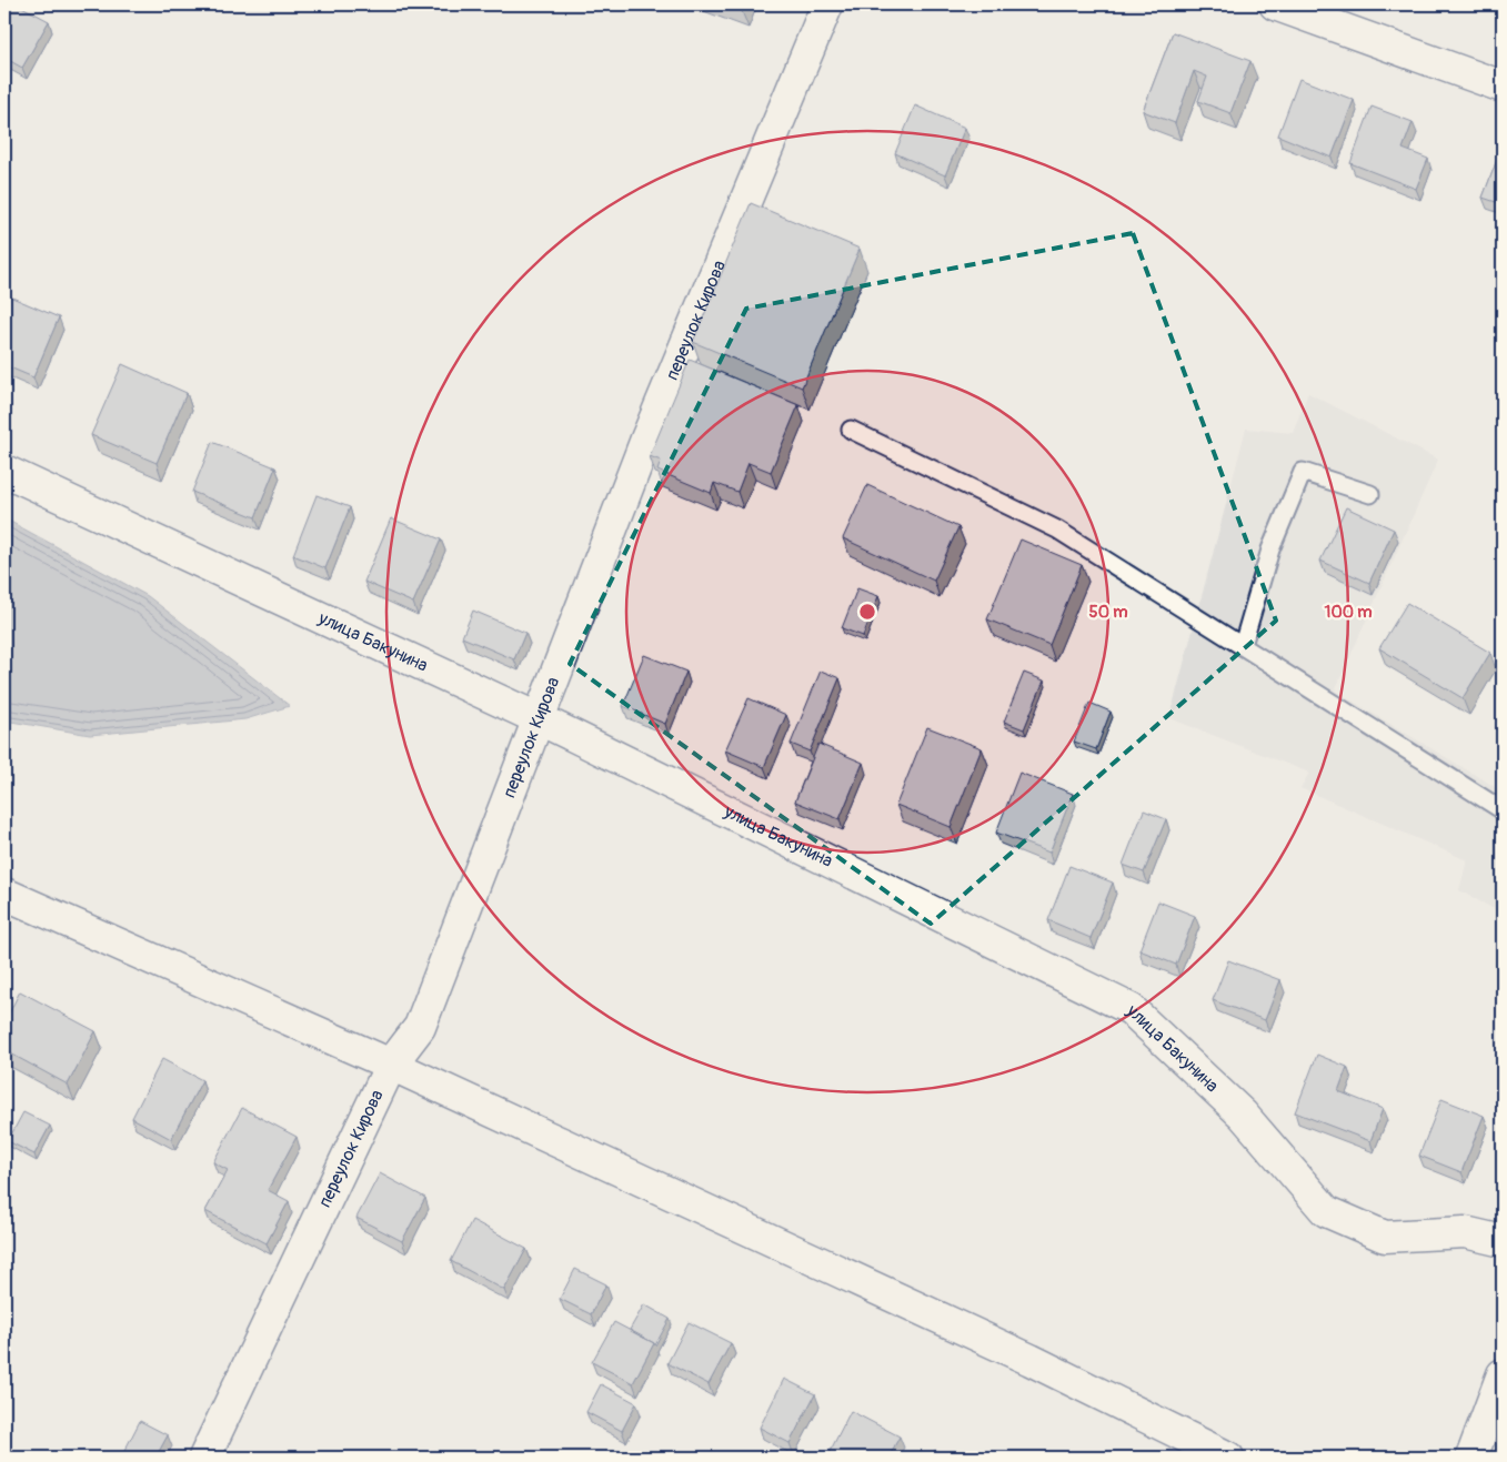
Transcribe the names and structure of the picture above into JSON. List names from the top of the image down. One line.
{"streets":{"street":["переулок Кирова","улица Бакунина"]},"crossings":[["переулок Кирова","улица Бакунина"]],"rings":["50 m","100 m"]}
